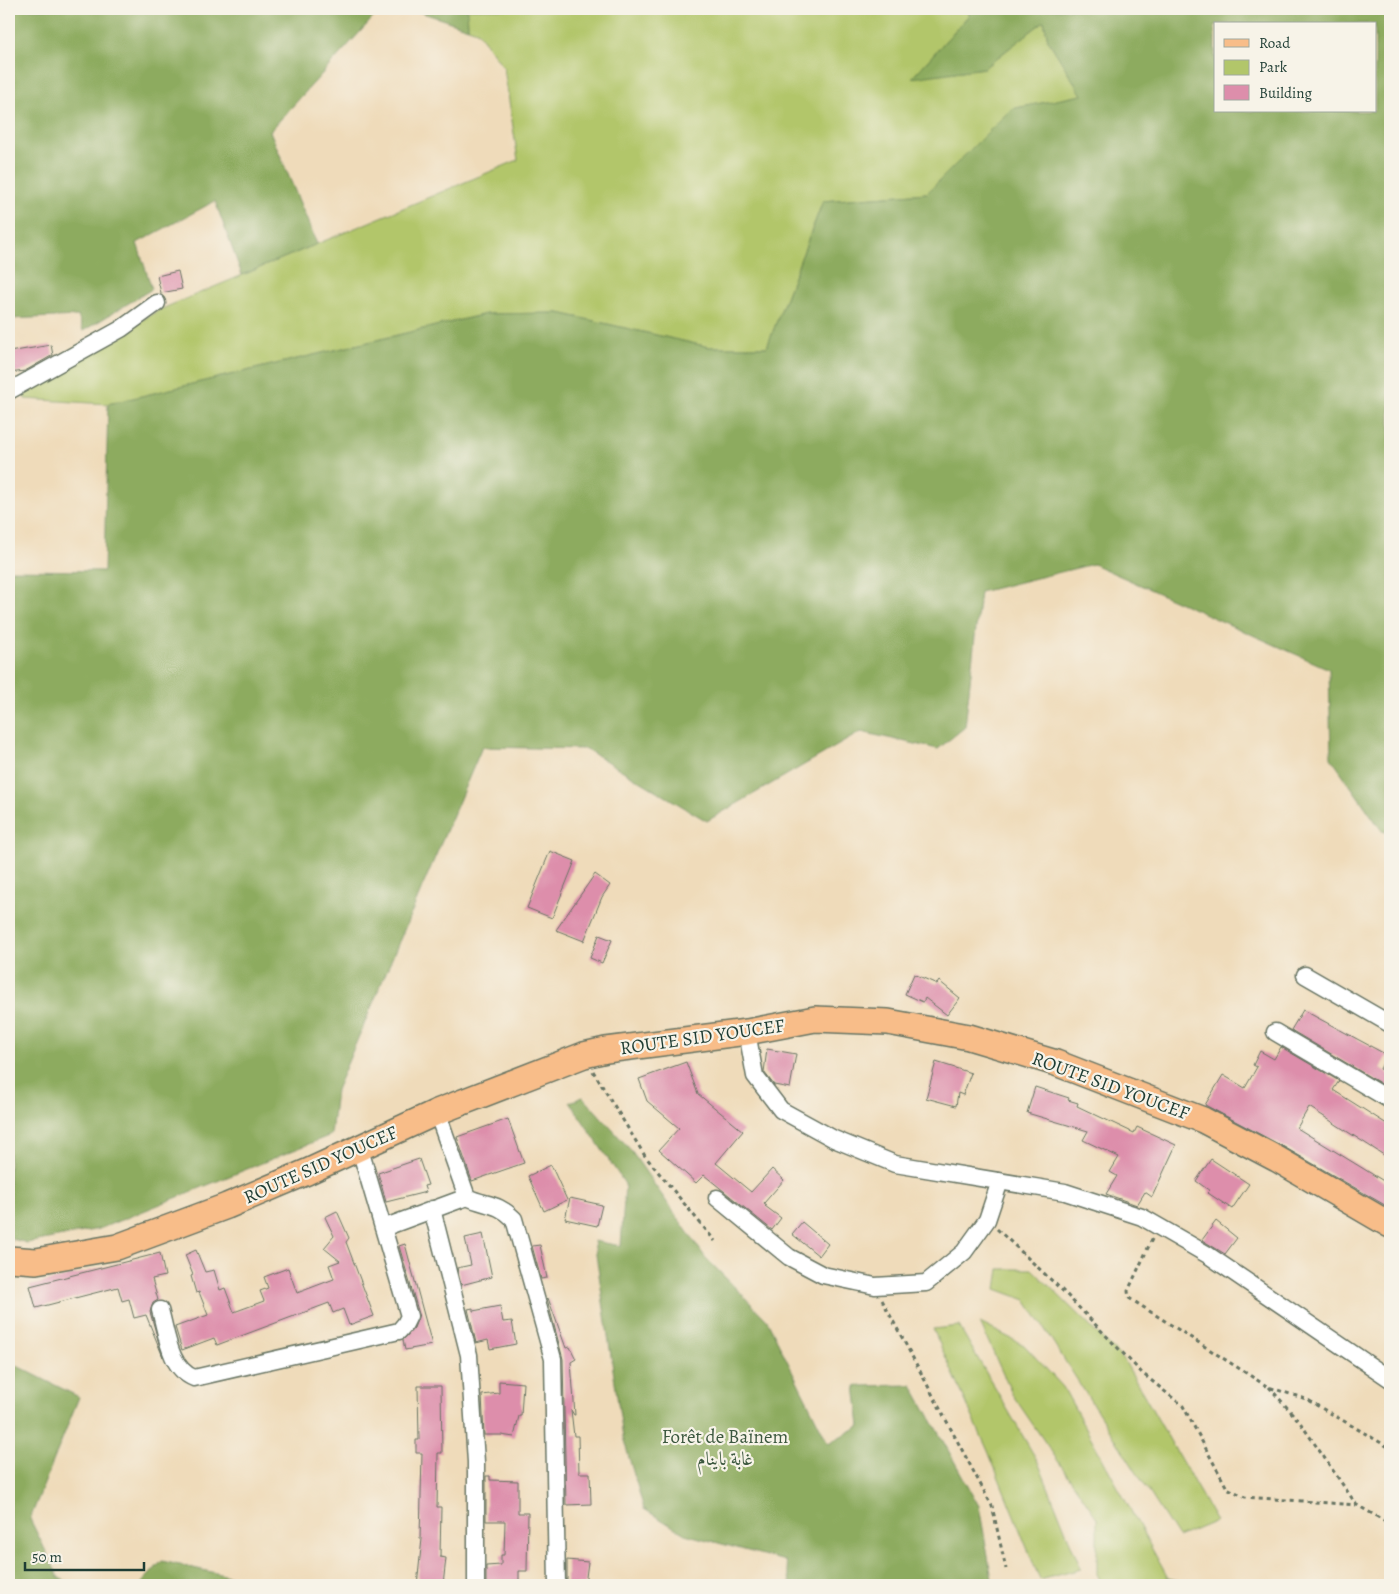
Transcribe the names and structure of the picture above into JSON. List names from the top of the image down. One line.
{"streets":{"main road":["ROUTE SID YOUCEF"]},"parks":["Forêt de Baïnem غابة باينام"],"legend":["Road","Park","Building"],"scale_bar":"50 m"}
